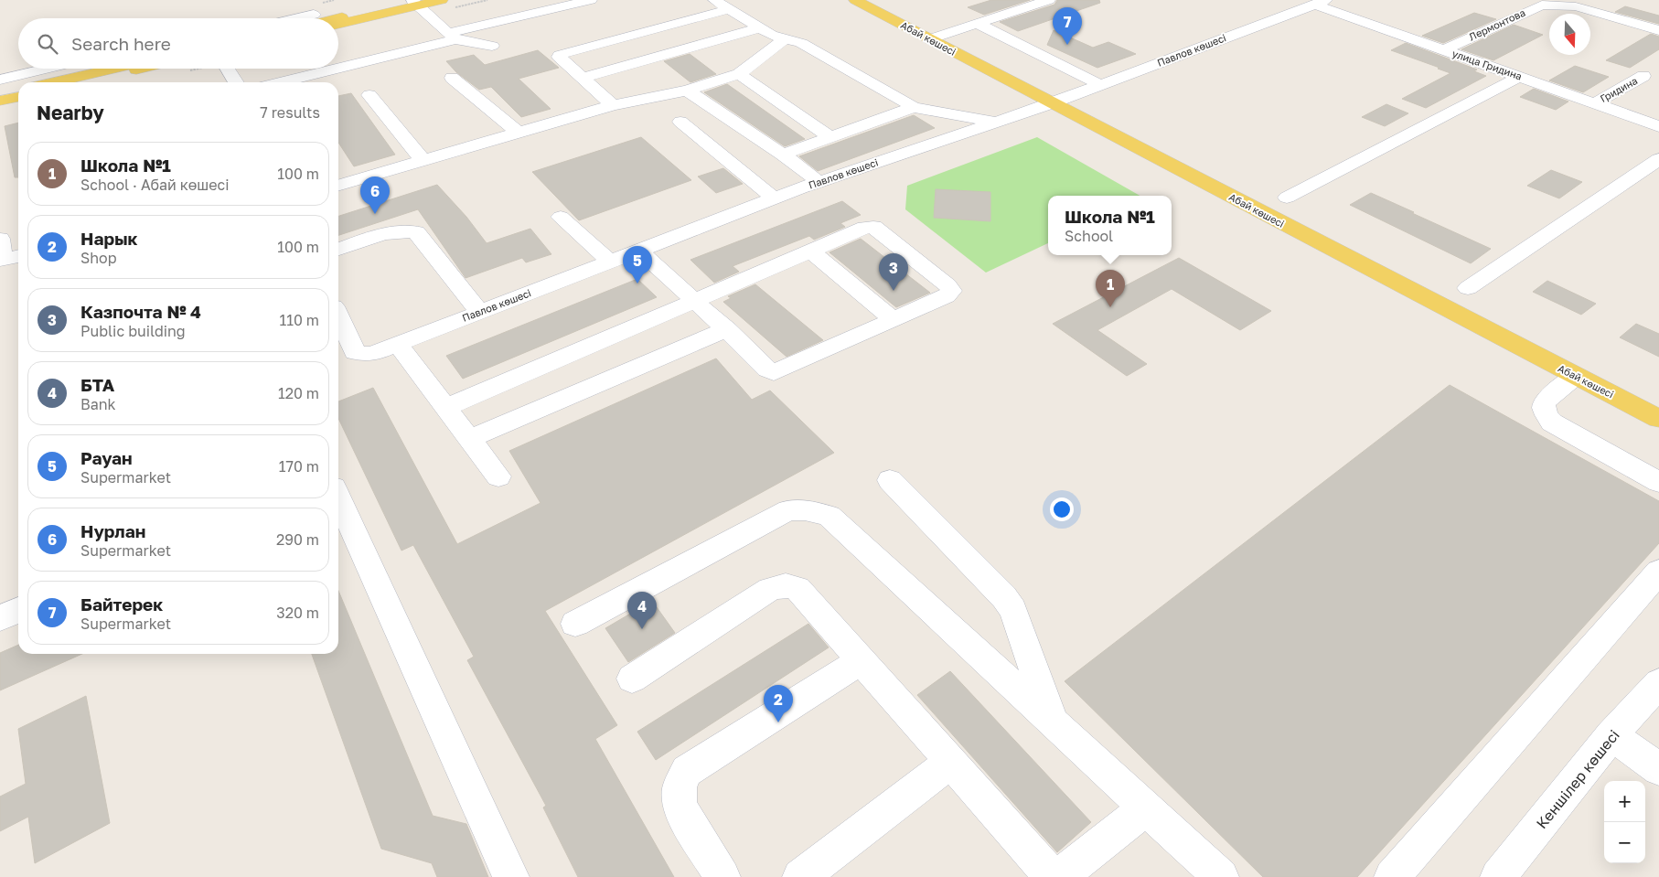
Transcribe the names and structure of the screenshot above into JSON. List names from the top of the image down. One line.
{"streets":{"main road":["Абай көшесі"],"street":["Лермонтова","Павлов көшесі","улица Гридина","Гридина","Кеншілер көшесі"]},"crossings":[["Лермонтова","улица Гридина"],["Абай көшесі","Павлов көшесі"],["Павлов көшесі","улица Гридина"],["улица Гридина","Гридина"]],"north":"bottom","page":{"pins":["7","6","5","3","1","4","2"],"search":"Search here","heading":["Nearby","7 results"],"list":[{"mark":"1","name":"Школа №1","note":"School · Абай көшесі","value":"100 m"},{"mark":"2","name":"Нарык","note":"Shop","value":"100 m"},{"mark":"3","name":"Казпочта № 4","note":"Public building","value":"110 m"},{"mark":"4","name":"БТА","note":"Bank","value":"120 m"},{"mark":"5","name":"Рауан","note":"Supermarket","value":"170 m"},{"mark":"6","name":"Нурлан","note":"Supermarket","value":"290 m"},{"mark":"7","name":"Байтерек","note":"Supermarket","value":"320 m"}],"popup":["Школа №1","School"],"map_buttons":["+","−"]}}
